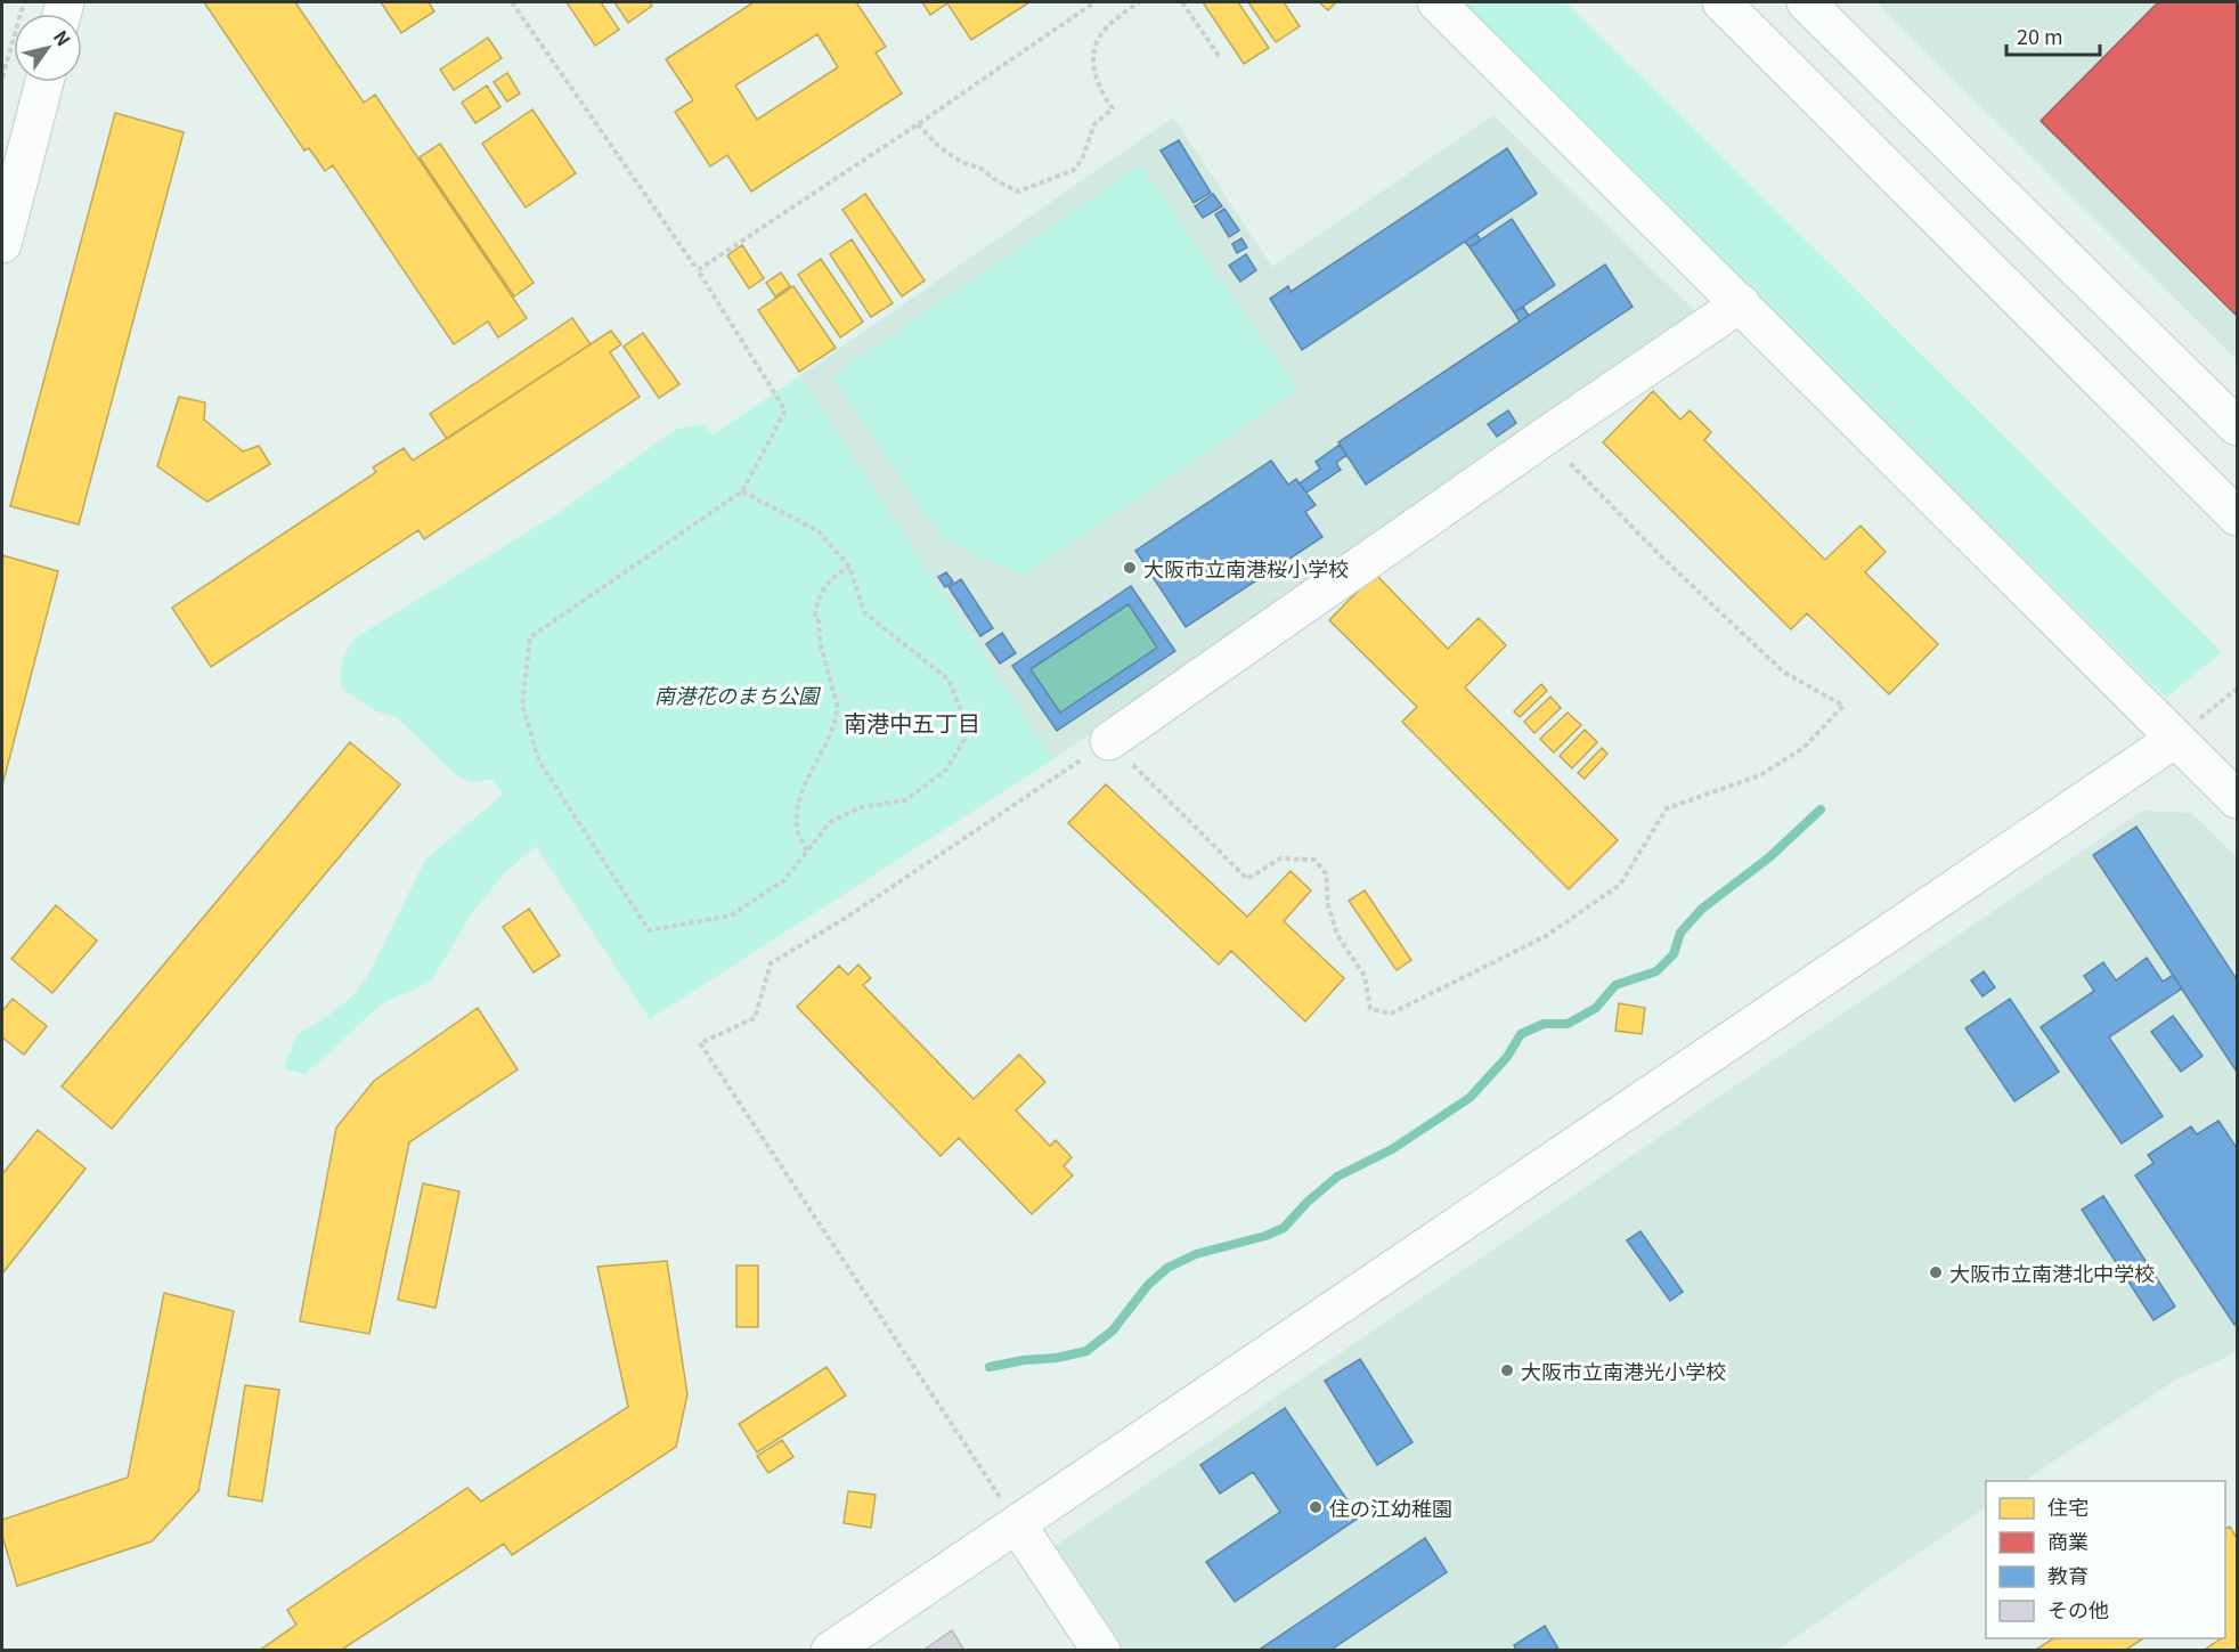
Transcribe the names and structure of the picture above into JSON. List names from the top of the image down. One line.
{"districts":["南港中五丁目"],"parks":["南港花のまち公園"],"places":["大阪市立南港桜小学校","大阪市立南港北中学校","大阪市立南港光小学校","住の江幼稚園"],"legend":["住宅","商業","教育","その他"],"scale_bar":"20 m","north":"top right"}
